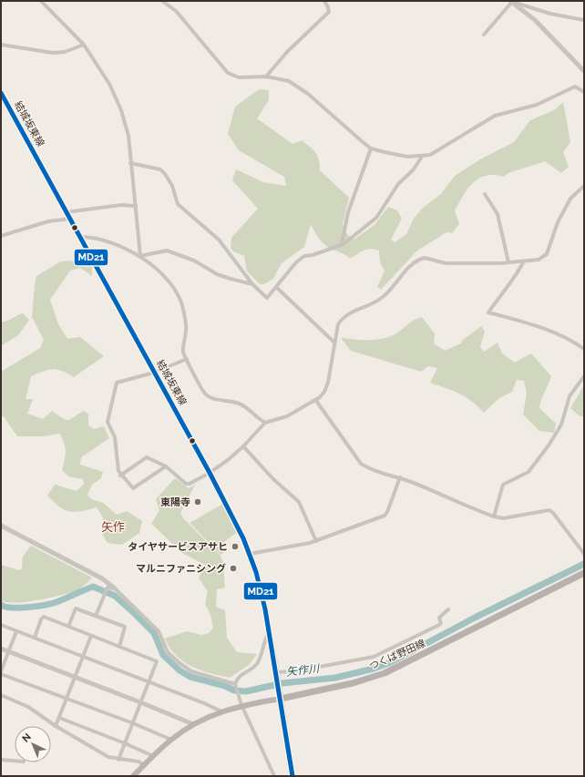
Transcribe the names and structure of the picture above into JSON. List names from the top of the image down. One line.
{"streets":{"main road":["結城坂東線","つくば野田線"]},"crossings":[["結城坂東線","つくば野田線"]],"districts":["矢作"],"water":["矢作川"],"places":["東陽寺","タイヤサービスアサヒ","マルニファニシング"],"lines":["transit line MD21"],"north":"top left"}
